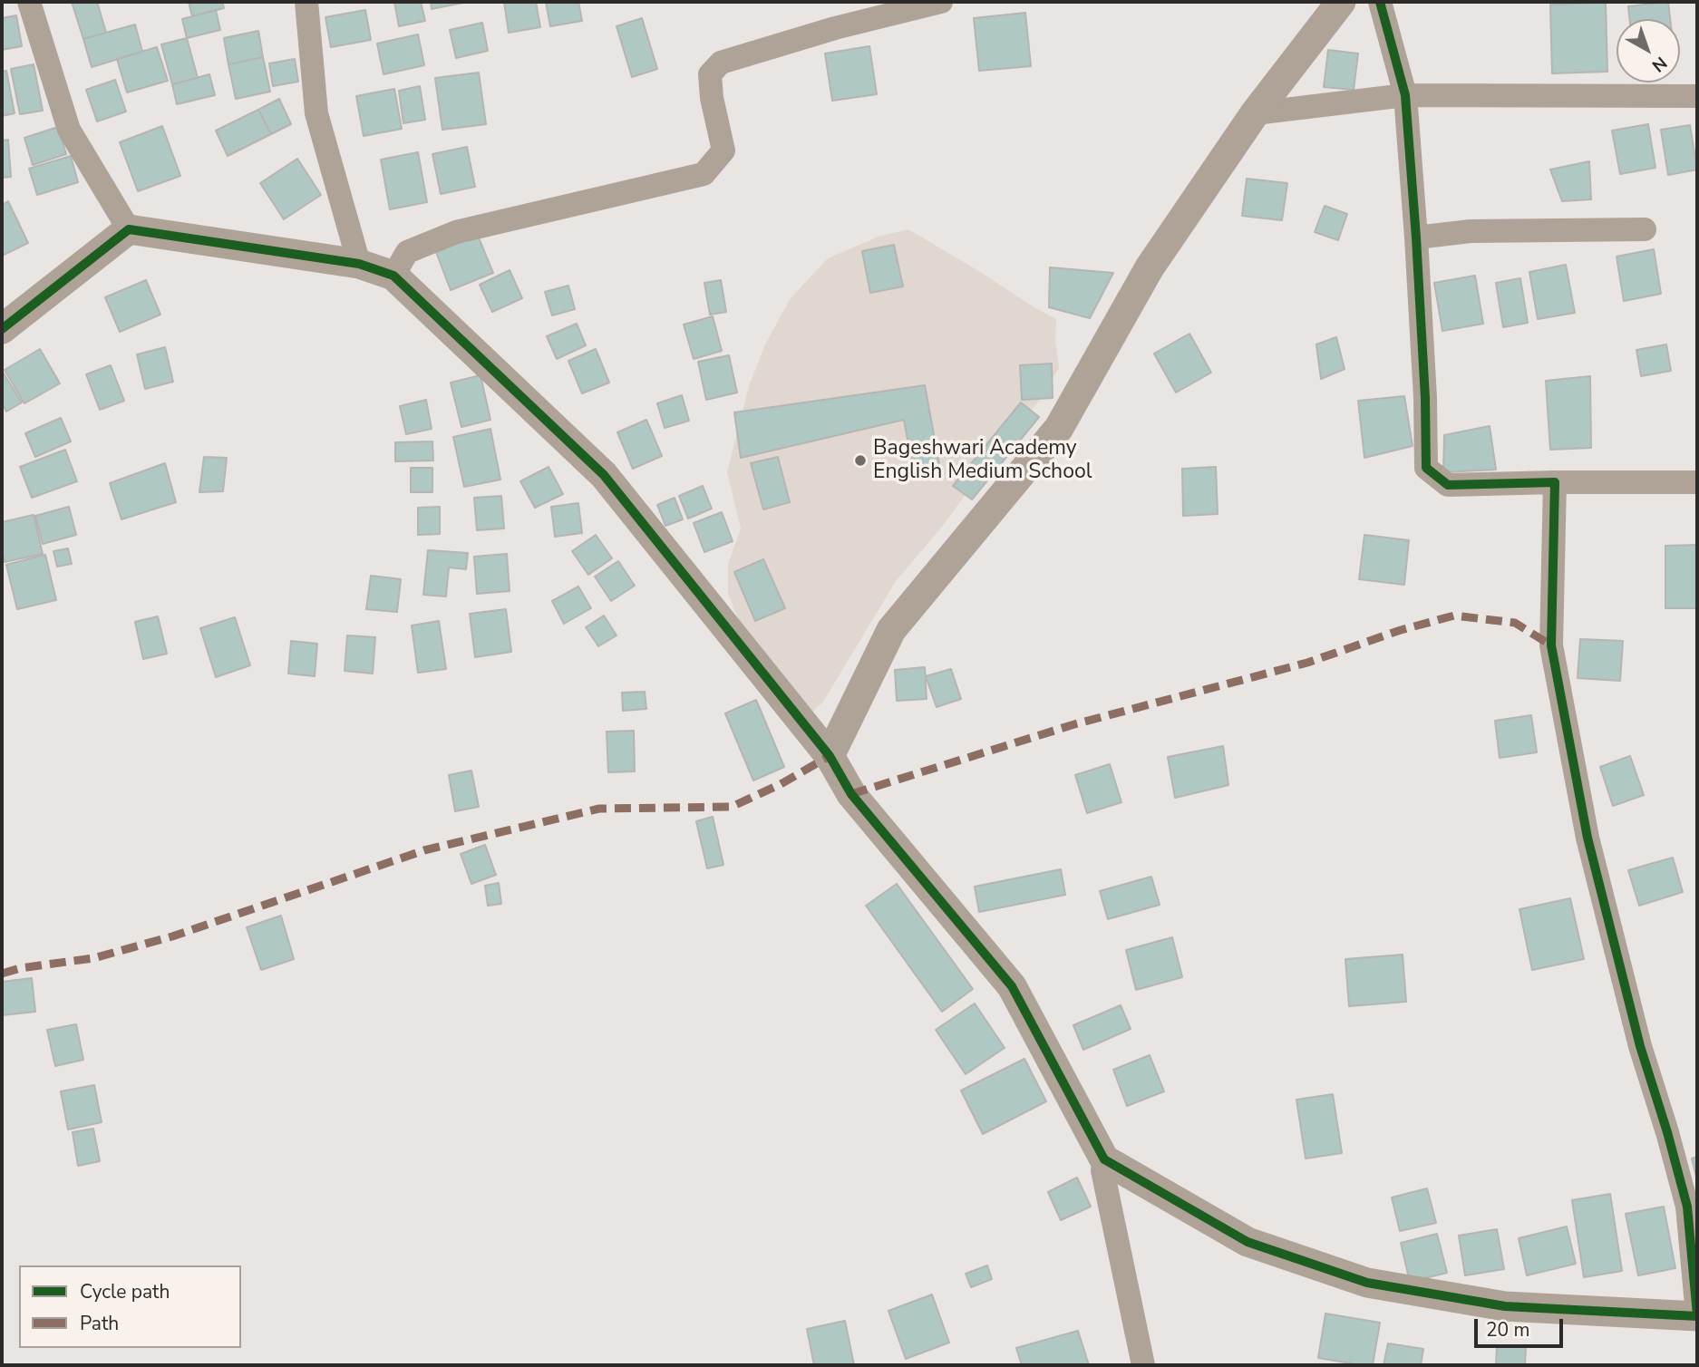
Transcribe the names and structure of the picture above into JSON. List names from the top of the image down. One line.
{"places":["Bageshwari Academy English Medium School"],"legend":["Cycle path","Path"],"scale_bar":"20 m","north":"bottom right"}
